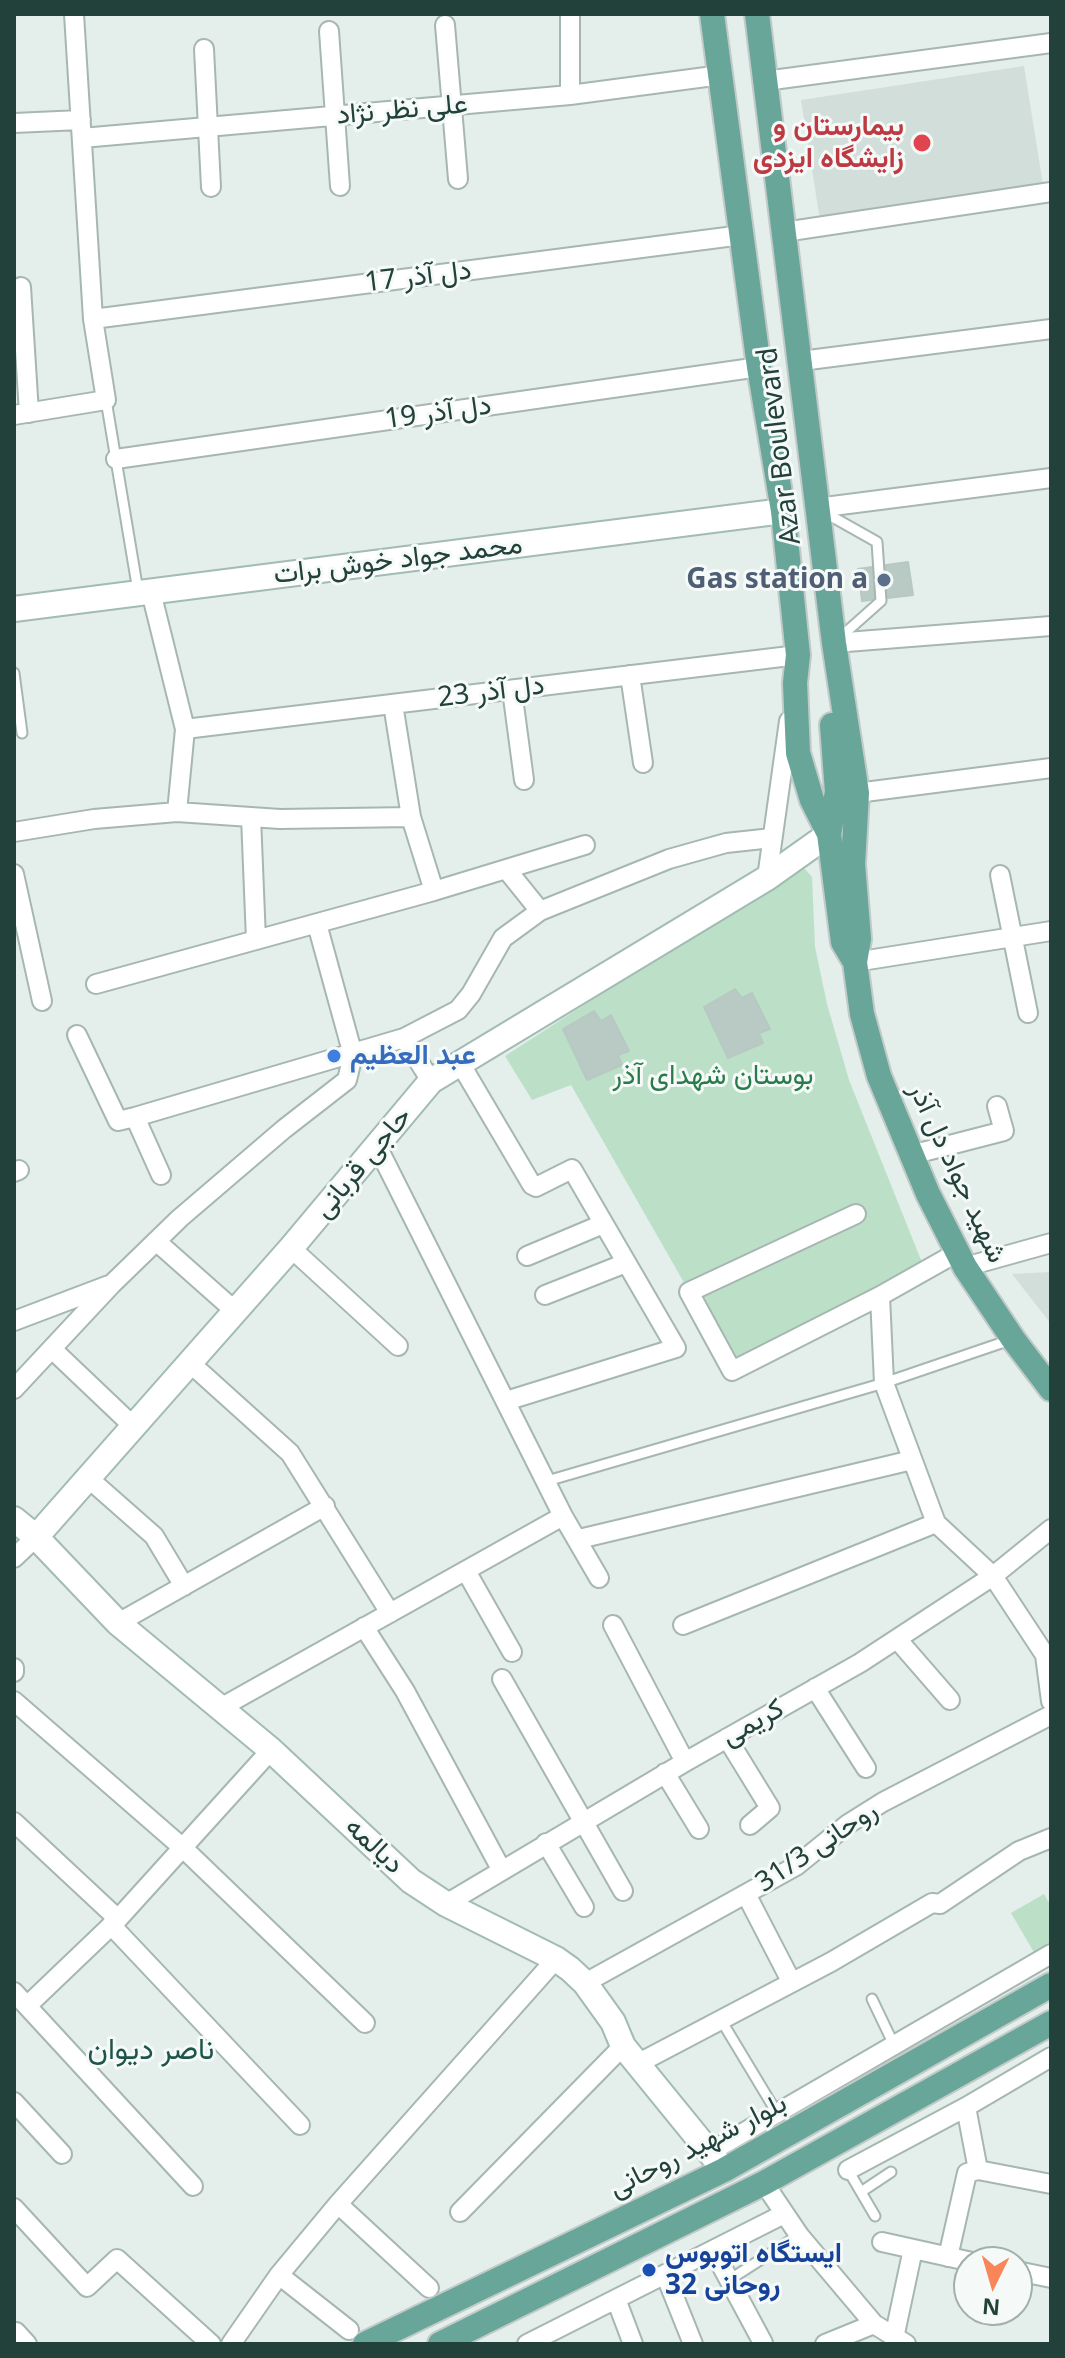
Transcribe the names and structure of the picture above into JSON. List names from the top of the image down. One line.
{"streets":{"main road":["Azar Boulevard","محمد جواد خوش برات","حاجی قربانی","شهید جواد دل آذر","دیالمه","بلوار شهید روحانی"],"street":["علی نظر نژاد","دل آذر 17","دل آذر 19","دل آذر 23","کریمی","روحانی 31/3"]},"crossings":[["علی نظر نژاد","Azar Boulevard"],["دل آذر 17","Azar Boulevard"],["دل آذر 19","Azar Boulevard"],["Azar Boulevard","محمد جواد خوش برات"],["Azar Boulevard","دل آذر 23"],["Azar Boulevard","حاجی قربانی"],["Azar Boulevard","شهید جواد دل آذر"],["حاجی قربانی","دیالمه"],["کریمی","دیالمه"],["دیالمه","روحانی 31/3"],["دیالمه","بلوار شهید روحانی"]],"districts":["ناصر دیوان"],"parks":["بوستان شهدای آذر"],"places":["بیمارستان و زایشگاه ایزدی","Gas station a","عبد العظيم","ایستگاه اتوبوس روحانی 32"],"north":"bottom"}
